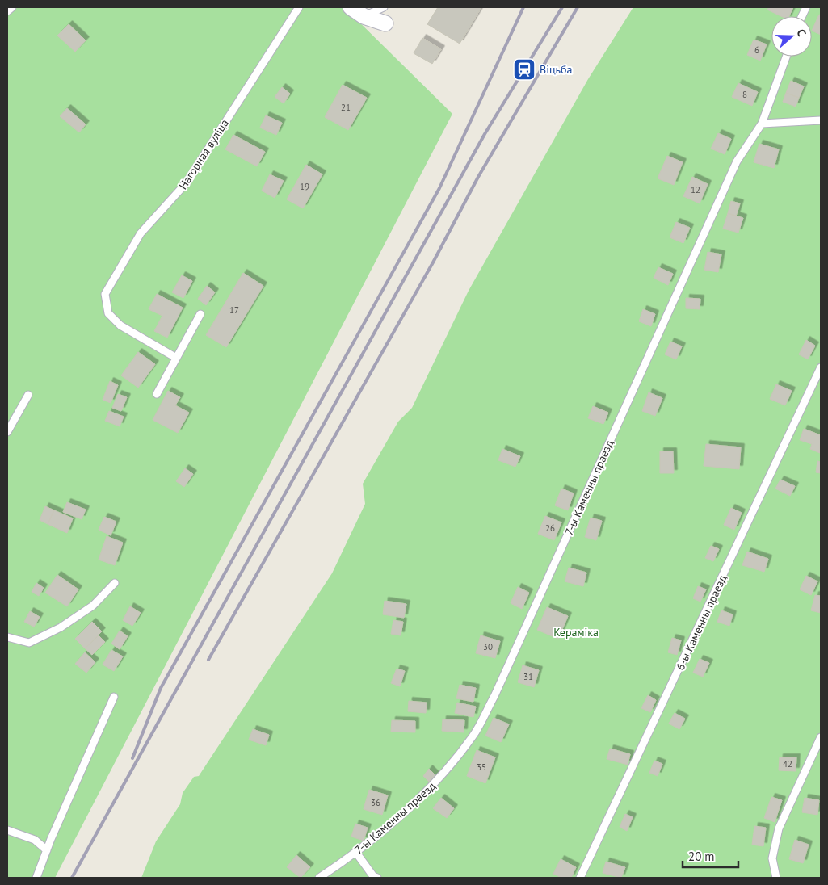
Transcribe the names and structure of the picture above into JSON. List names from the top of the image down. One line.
{"streets":{"lane":["Нагорная вуліца","7-ы Каменны праезд","6-ы Каменны праезд"]},"parks":["Кераміка"],"places":{"station":["Віцьба"]},"house_numbers":["6","8","21","19","12","17","26","30","31","42","35","36"],"scale_bar":"20 m","north":"right"}
